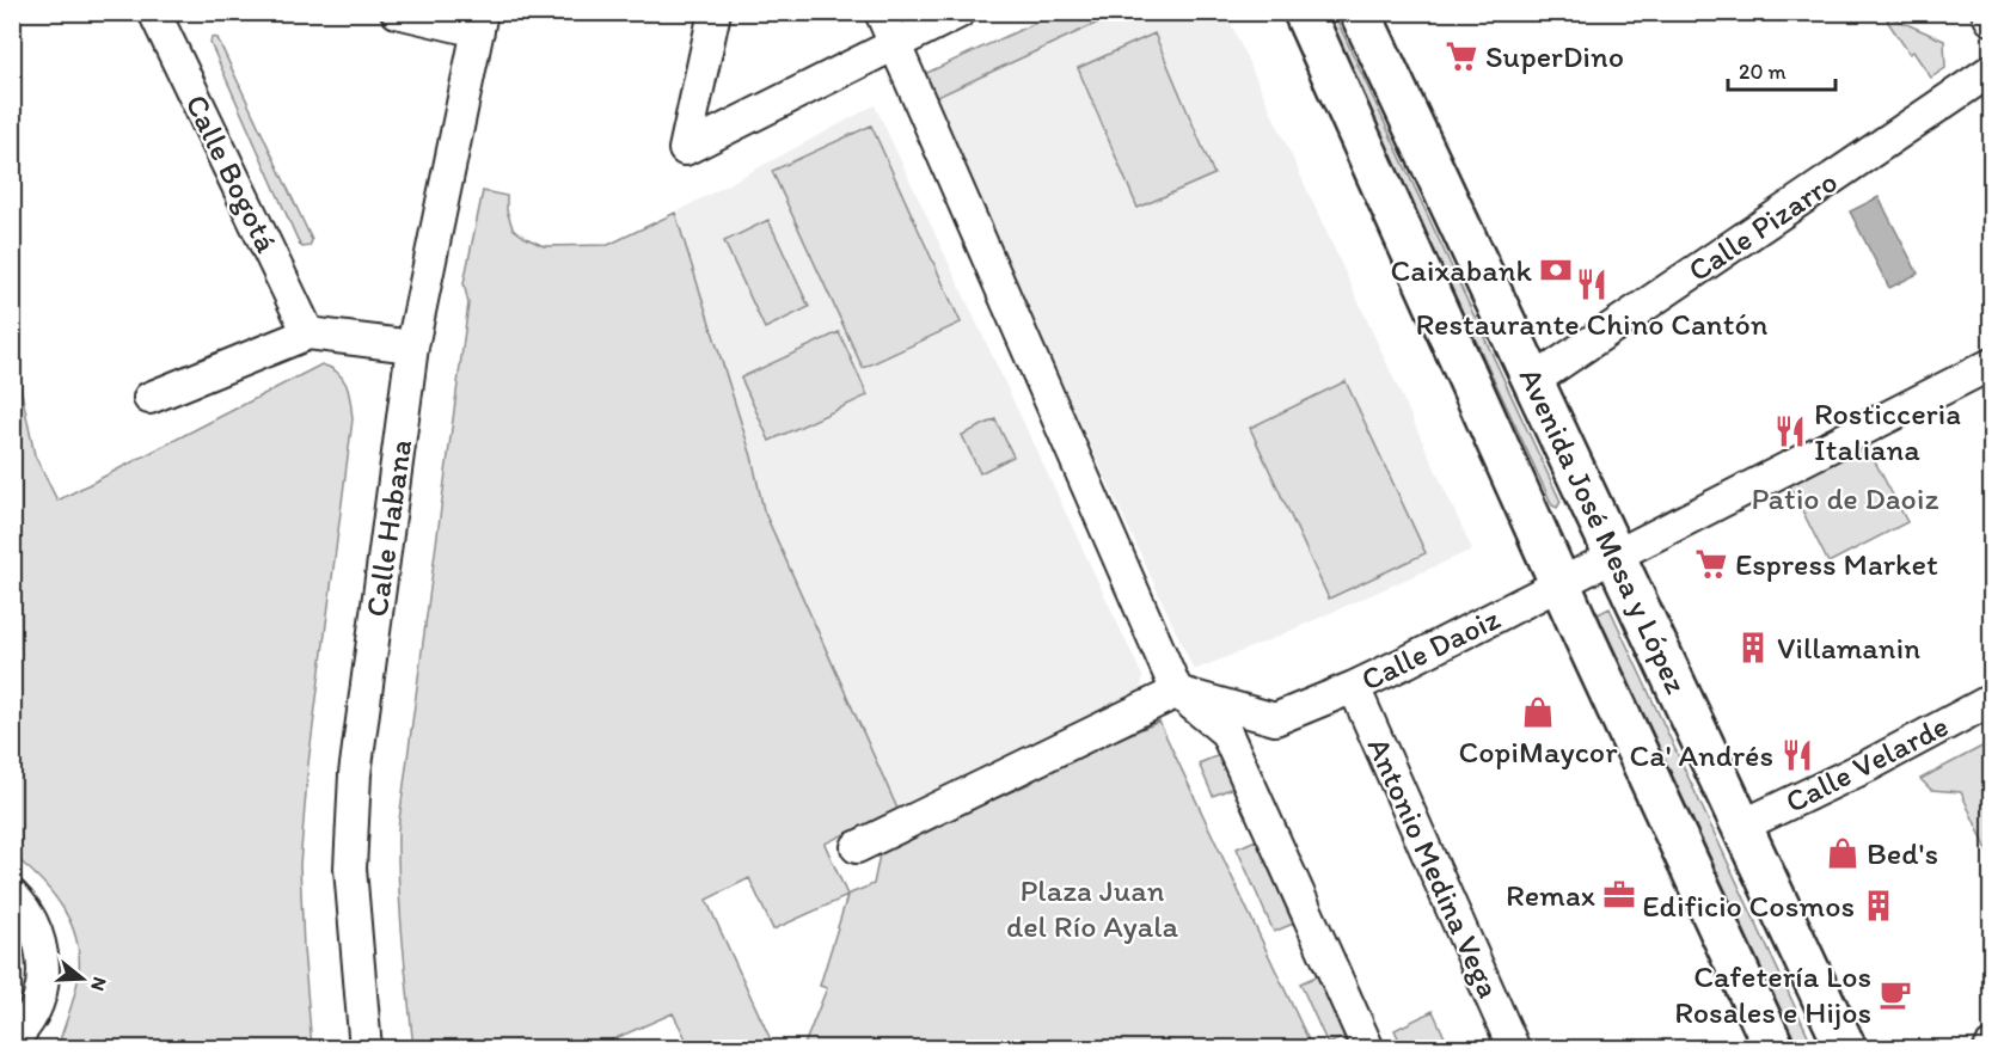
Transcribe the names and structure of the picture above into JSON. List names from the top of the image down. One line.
{"streets":{"street":["Calle Bogotá","Calle Pizarro","Calle Habana","Avenida José Mesa y López","Calle Daoiz","Calle Velarde","Antonio Medina Vega"]},"crossings":[["Calle Pizarro","Avenida José Mesa y López"],["Avenida José Mesa y López","Calle Daoiz"],["Avenida José Mesa y López","Calle Velarde"],["Calle Daoiz","Antonio Medina Vega"]],"parks":["Patio de Daoiz","Plaza Juan del Río Ayala"],"places":{"supermarket":["SuperDino","Espress Market"],"bank":["Caixabank"],"restaurant":["Restaurante Chino Cantón","Rosticceria Italiana","Ca' Andrés"],"building":["Villamanin","Edificio Cosmos"],"shop":["CopiMaycor","Bed's"],"office":["Remax"],"cafe":["Cafetería Los Rosales e Hijos"]},"scale_bar":"20 m","north":"right"}
